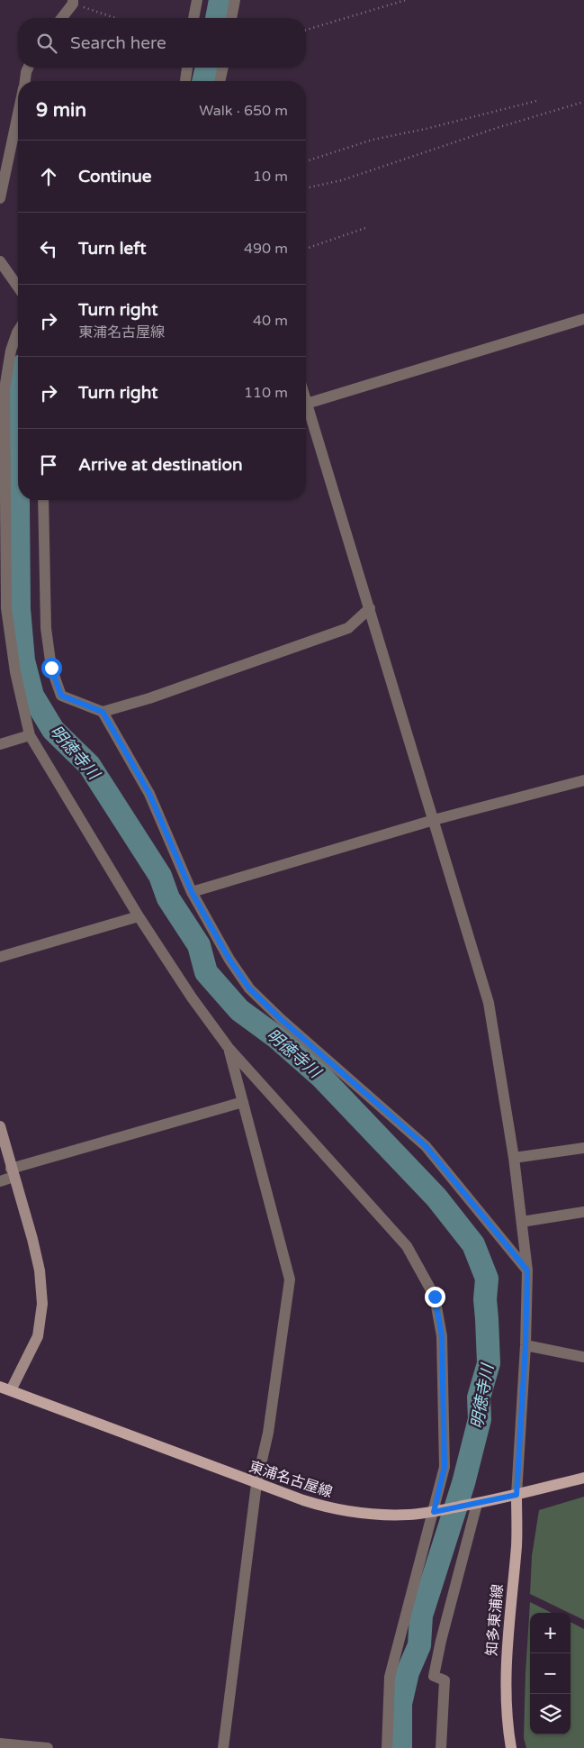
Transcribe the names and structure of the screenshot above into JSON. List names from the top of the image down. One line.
{"streets":{"main road":["東浦名古屋線","知多東浦線"]},"crossings":[["東浦名古屋線","知多東浦線"]],"water":["明徳寺川"],"page":{"search":"Search here","heading":["9 min","Walk · 650 m"],"list":[["Continue","10 m"],["Turn left","490 m"],["Turn right","東浦名古屋線","40 m"],["Turn right","110 m"],"Arrive at destination"],"map_buttons":["+","−"]}}
